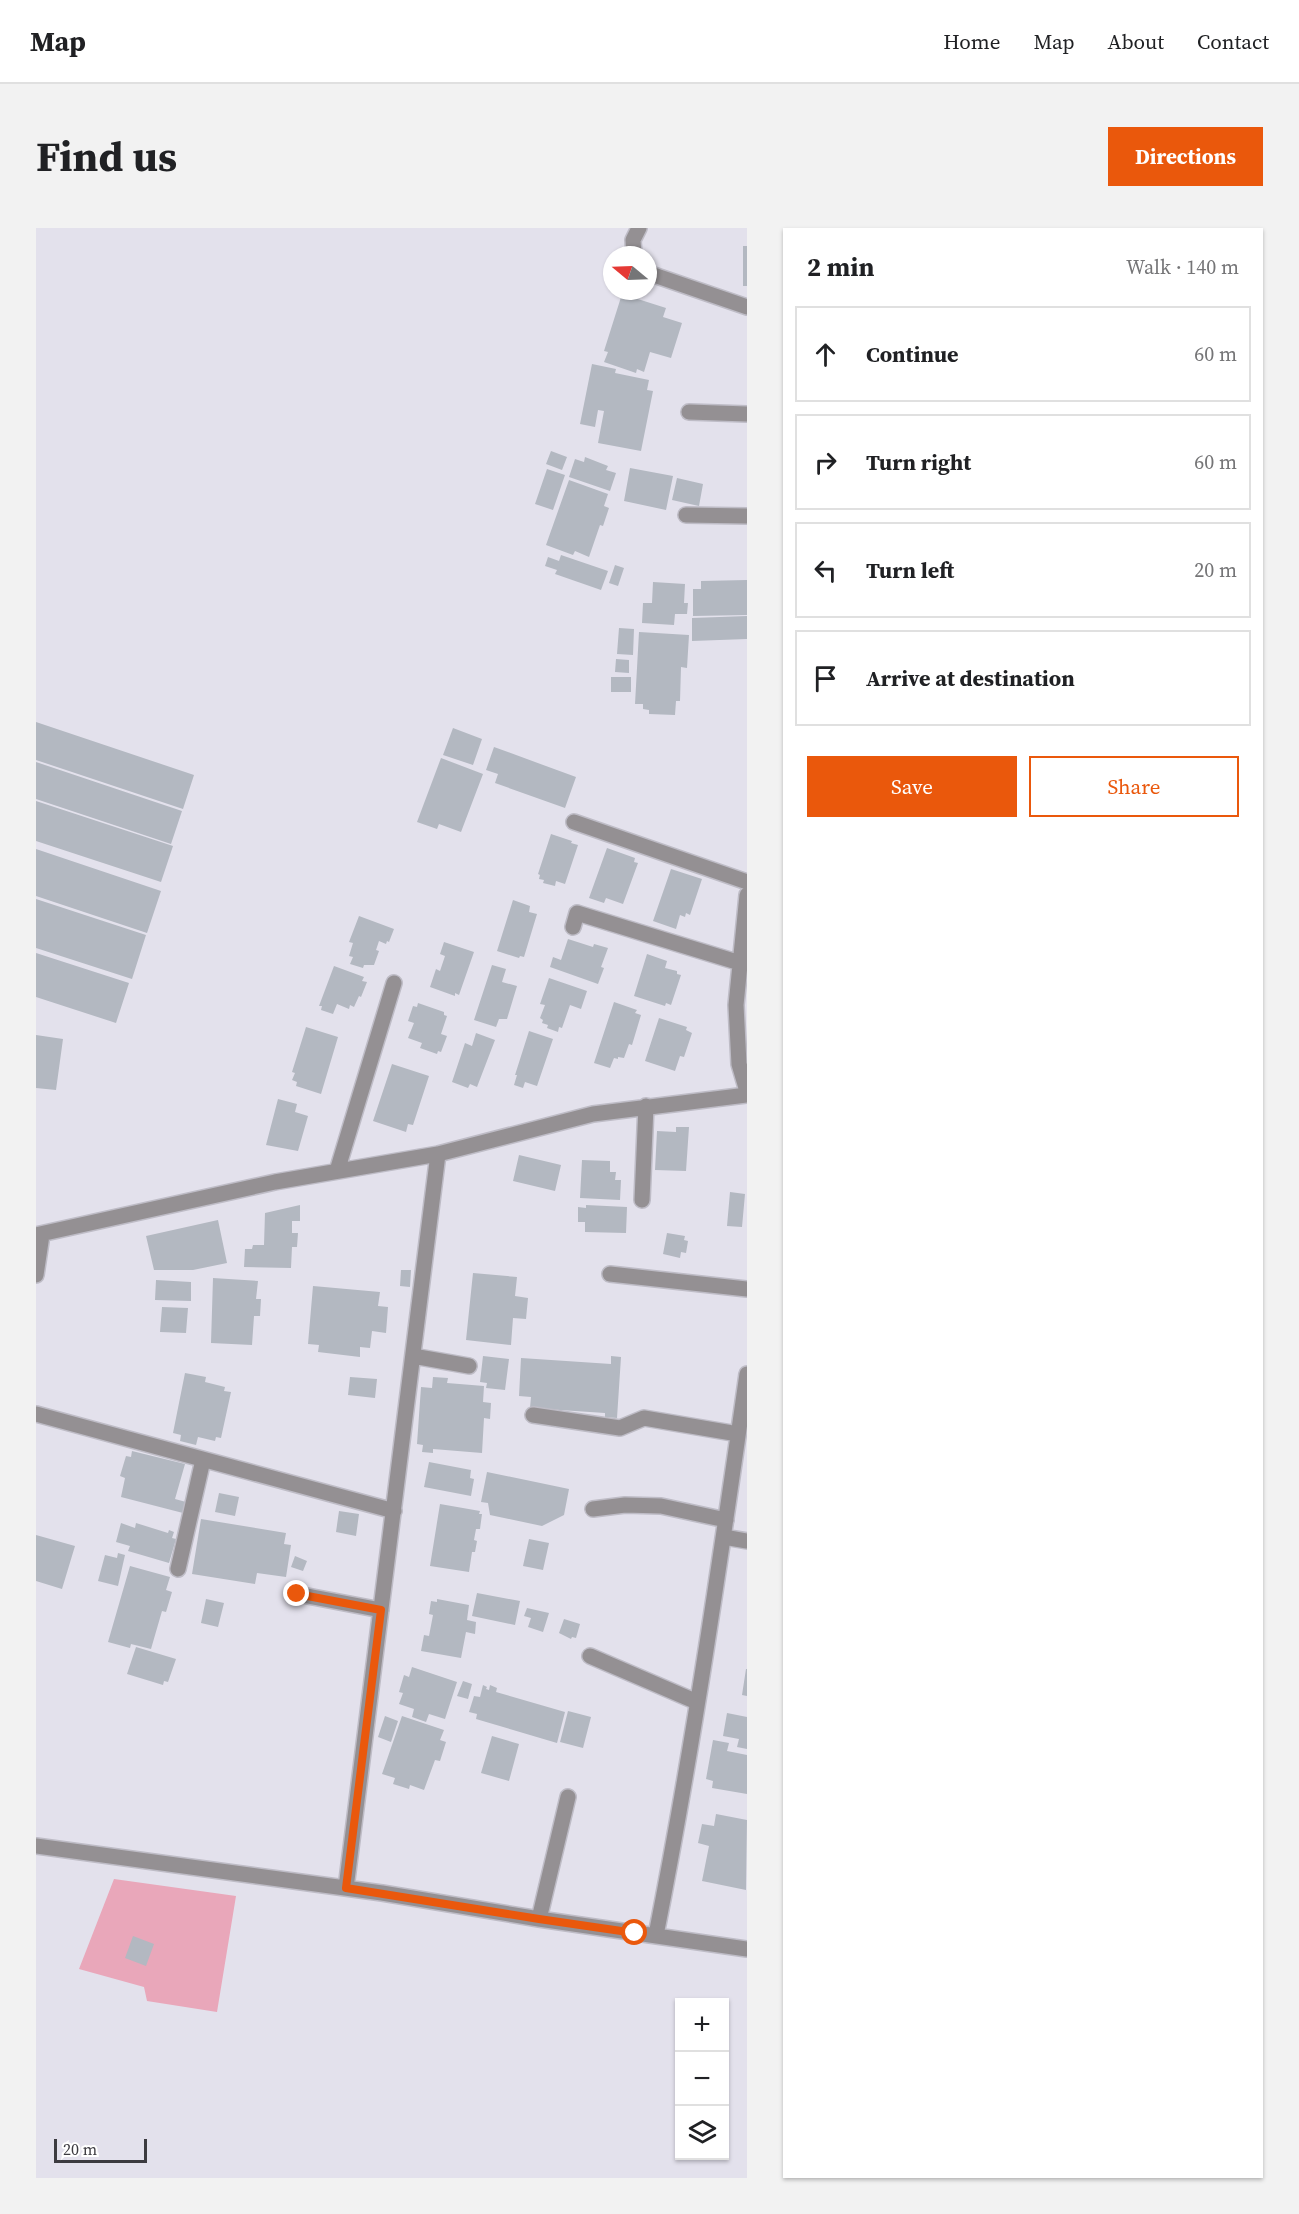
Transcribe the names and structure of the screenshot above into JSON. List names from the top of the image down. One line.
{"scale_bar":"20 m","north":"left","page":{"header":"Map","nav":["Home","Map","About","Contact"],"title":"Find us","buttons":["Directions",["Save","Share"]],"heading":["2 min","Walk · 140 m"],"list":[["Continue","60 m"],["Turn right","60 m"],["Turn left","20 m"],"Arrive at destination"],"map_buttons":["+","−"],"scale":"20 m"}}
